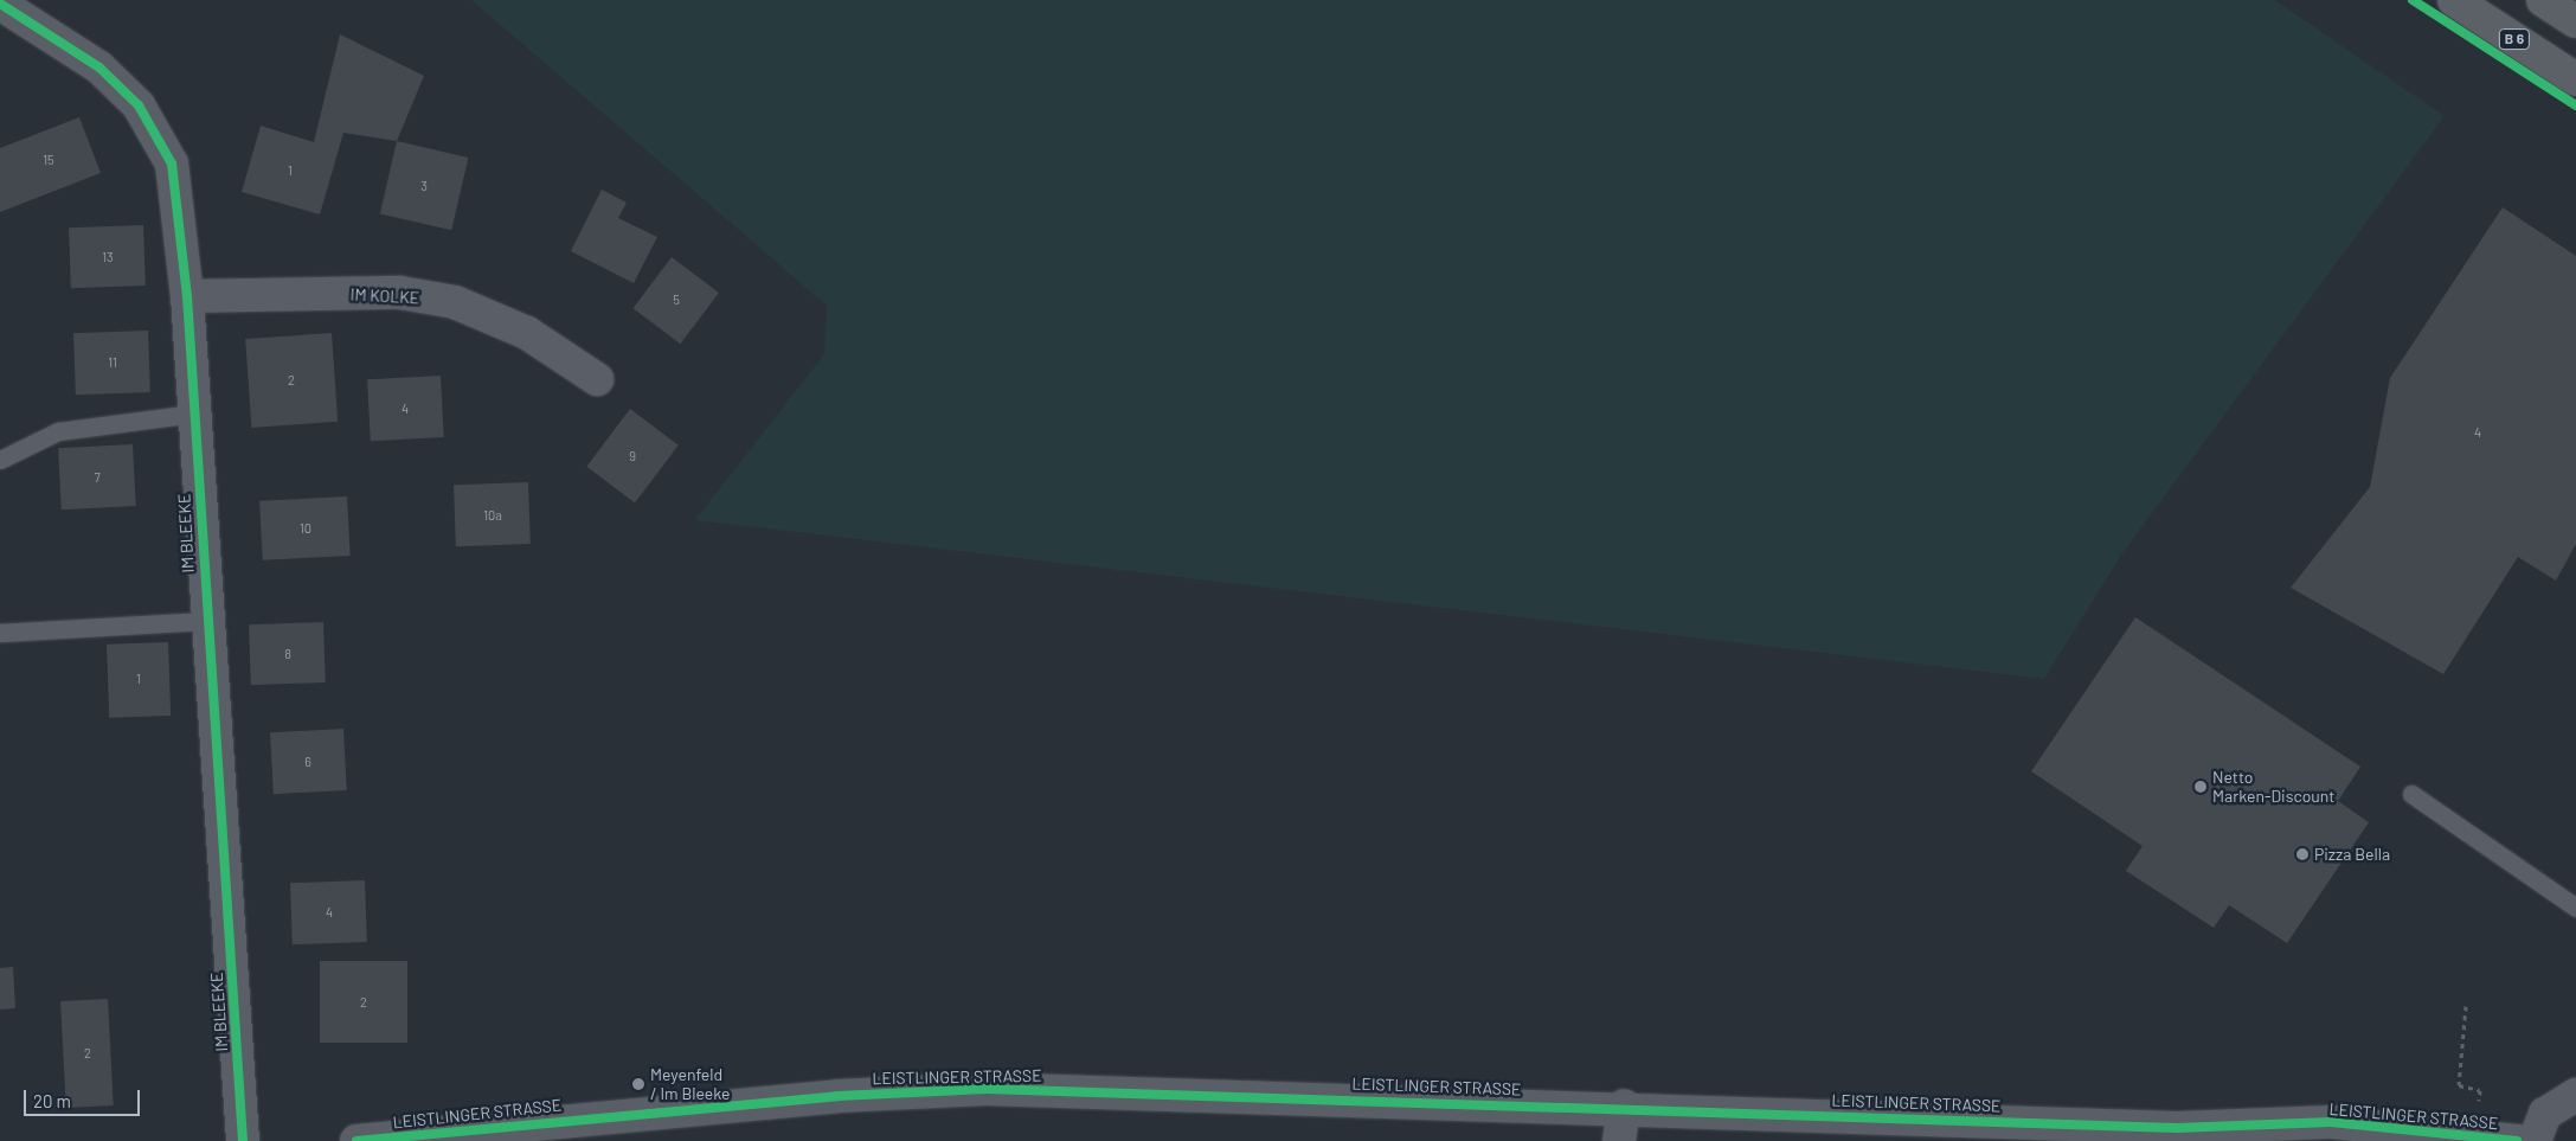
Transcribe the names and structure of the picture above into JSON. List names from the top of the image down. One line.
{"streets":{"main road":["B 6"],"street":["IM KOLKE","IM BLEEKE","LEISTLINGER STRASSE"]},"crossings":[["IM KOLKE","IM BLEEKE"]],"places":["Netto Marken-Discount","Pizza Bella","Meyenfeld / Im Bleeke"],"house_numbers":["15","1","3","13","5","11","2","4","4","9","7","10a","10","8","1","6","4","2","2"],"scale_bar":"20 m"}
